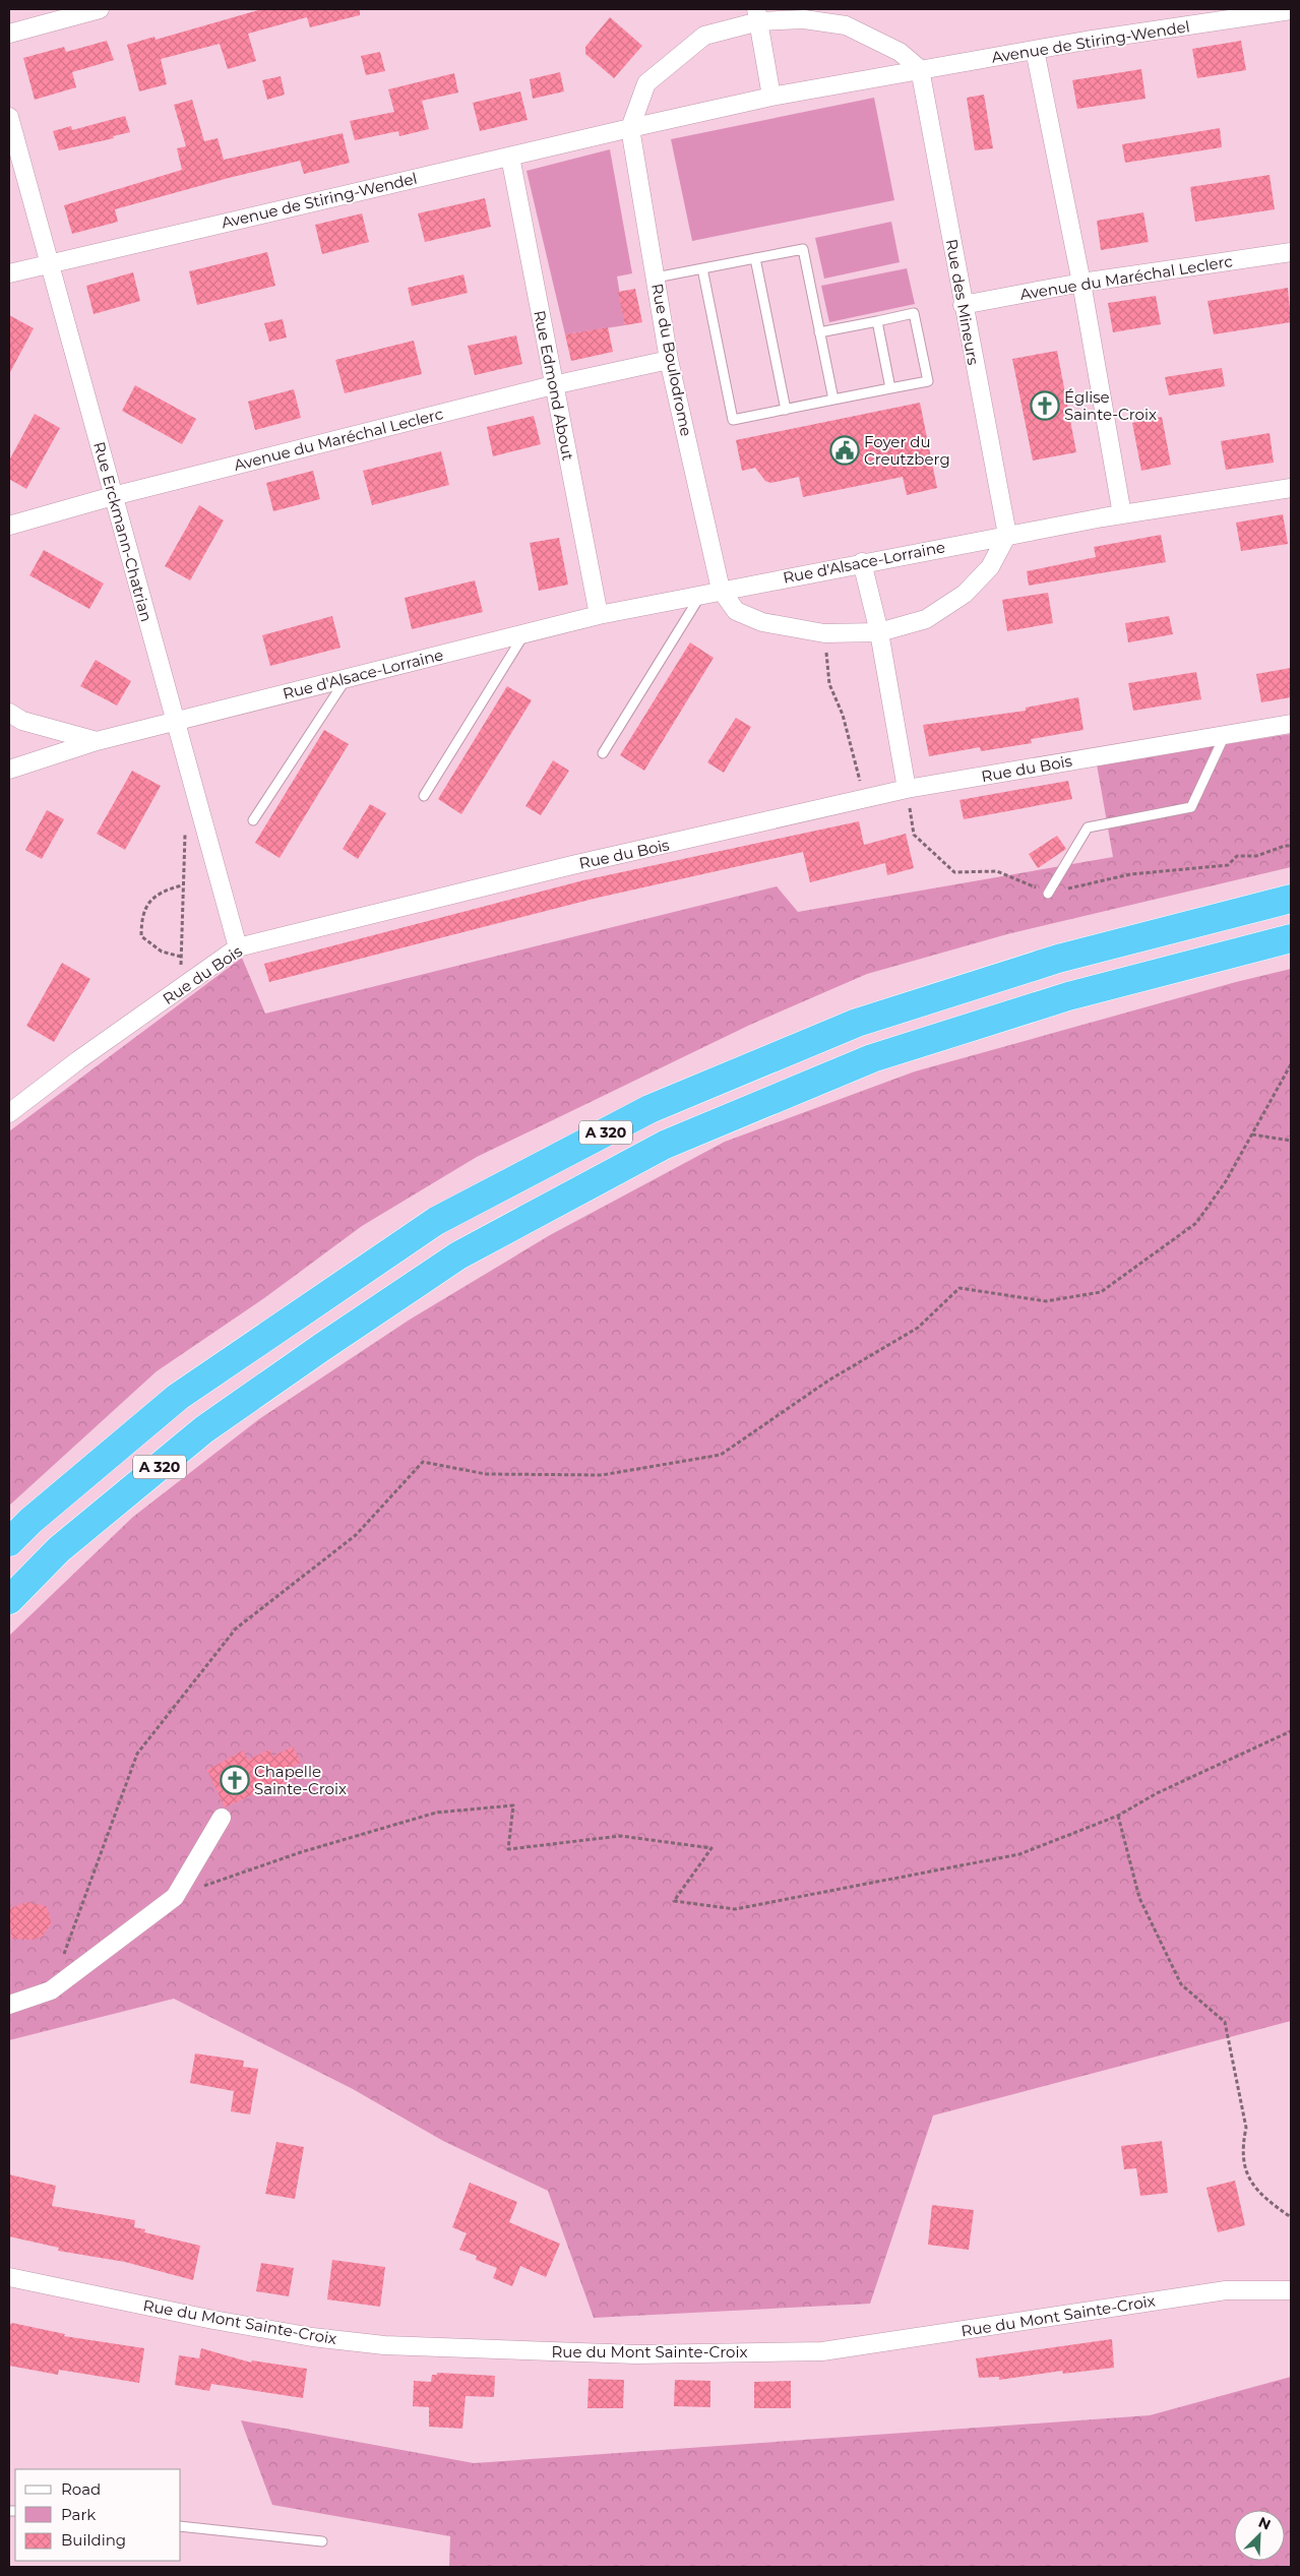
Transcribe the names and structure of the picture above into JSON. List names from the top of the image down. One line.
{"streets":{"highway":["A 320"],"street":["Avenue de Stiring-Wendel","Avenue du Maréchal Leclerc","Rue des Mineurs","Rue du Boulodrome","Rue Edmond About","Rue Erckmann-Chatrian","Rue d'Alsace-Lorraine","Rue du Bois","Rue du Mont Sainte-Croix"]},"crossings":[["Avenue de Stiring-Wendel","Rue des Mineurs"],["Avenue de Stiring-Wendel","Rue du Boulodrome"],["Avenue de Stiring-Wendel","Rue Edmond About"],["Avenue de Stiring-Wendel","Rue Erckmann-Chatrian"],["Avenue du Maréchal Leclerc","Rue des Mineurs"],["Avenue du Maréchal Leclerc","Rue du Boulodrome"],["Avenue du Maréchal Leclerc","Rue Edmond About"],["Avenue du Maréchal Leclerc","Rue Erckmann-Chatrian"],["Rue des Mineurs","Rue d'Alsace-Lorraine"],["Rue du Boulodrome","Rue d'Alsace-Lorraine"],["Rue Edmond About","Rue d'Alsace-Lorraine"],["Rue Erckmann-Chatrian","Rue d'Alsace-Lorraine"],["Rue Erckmann-Chatrian","Rue du Bois"]],"places":{"church":["Église Sainte-Croix","Chapelle Sainte-Croix"],"public building":["Foyer du Creutzberg"]},"legend":["Road","Park","Building"],"north":"top right"}
